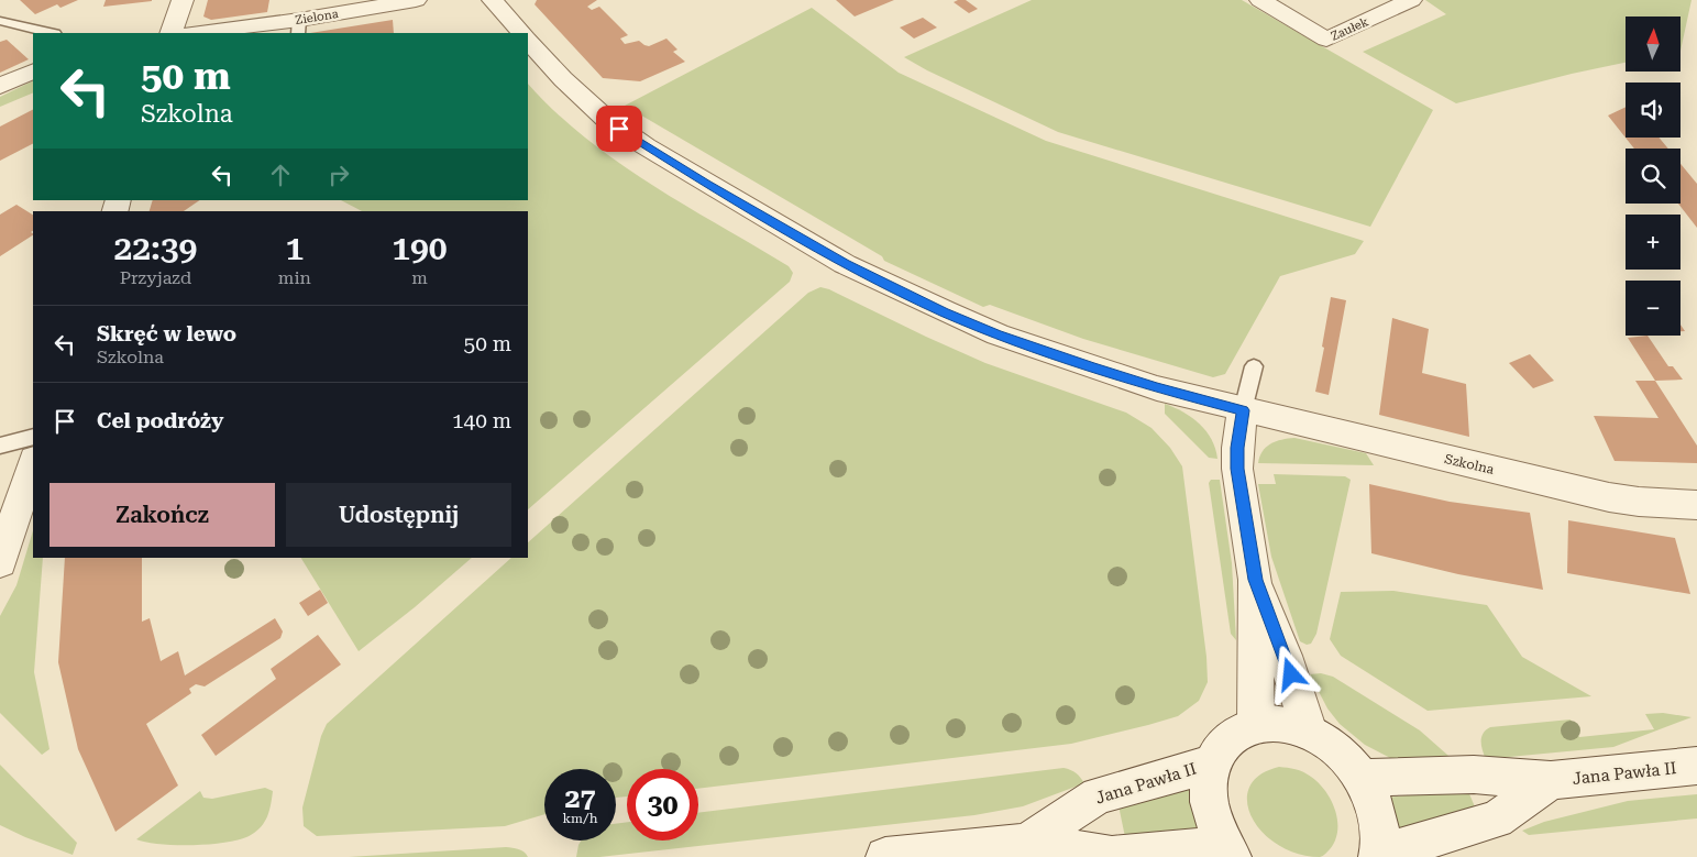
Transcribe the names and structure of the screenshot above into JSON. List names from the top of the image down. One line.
{"streets":{"street":["Zielona","Zaułek","Szkolna","Jana Pawła II"]},"north":"top","page":{"map_buttons":["+","−"],"turn":["50 m","Szkolna"],"eta":["22:39","Przyjazd","1","min","190","m"],"list":[{"name":"Skręć w lewo","note":"Szkolna","value":"50 m"},{"name":"Cel podróży","value":"140 m"}],"buttons":["Zakończ","Udostępnij"],"speed":"27 km/h","limit":"30"}}
